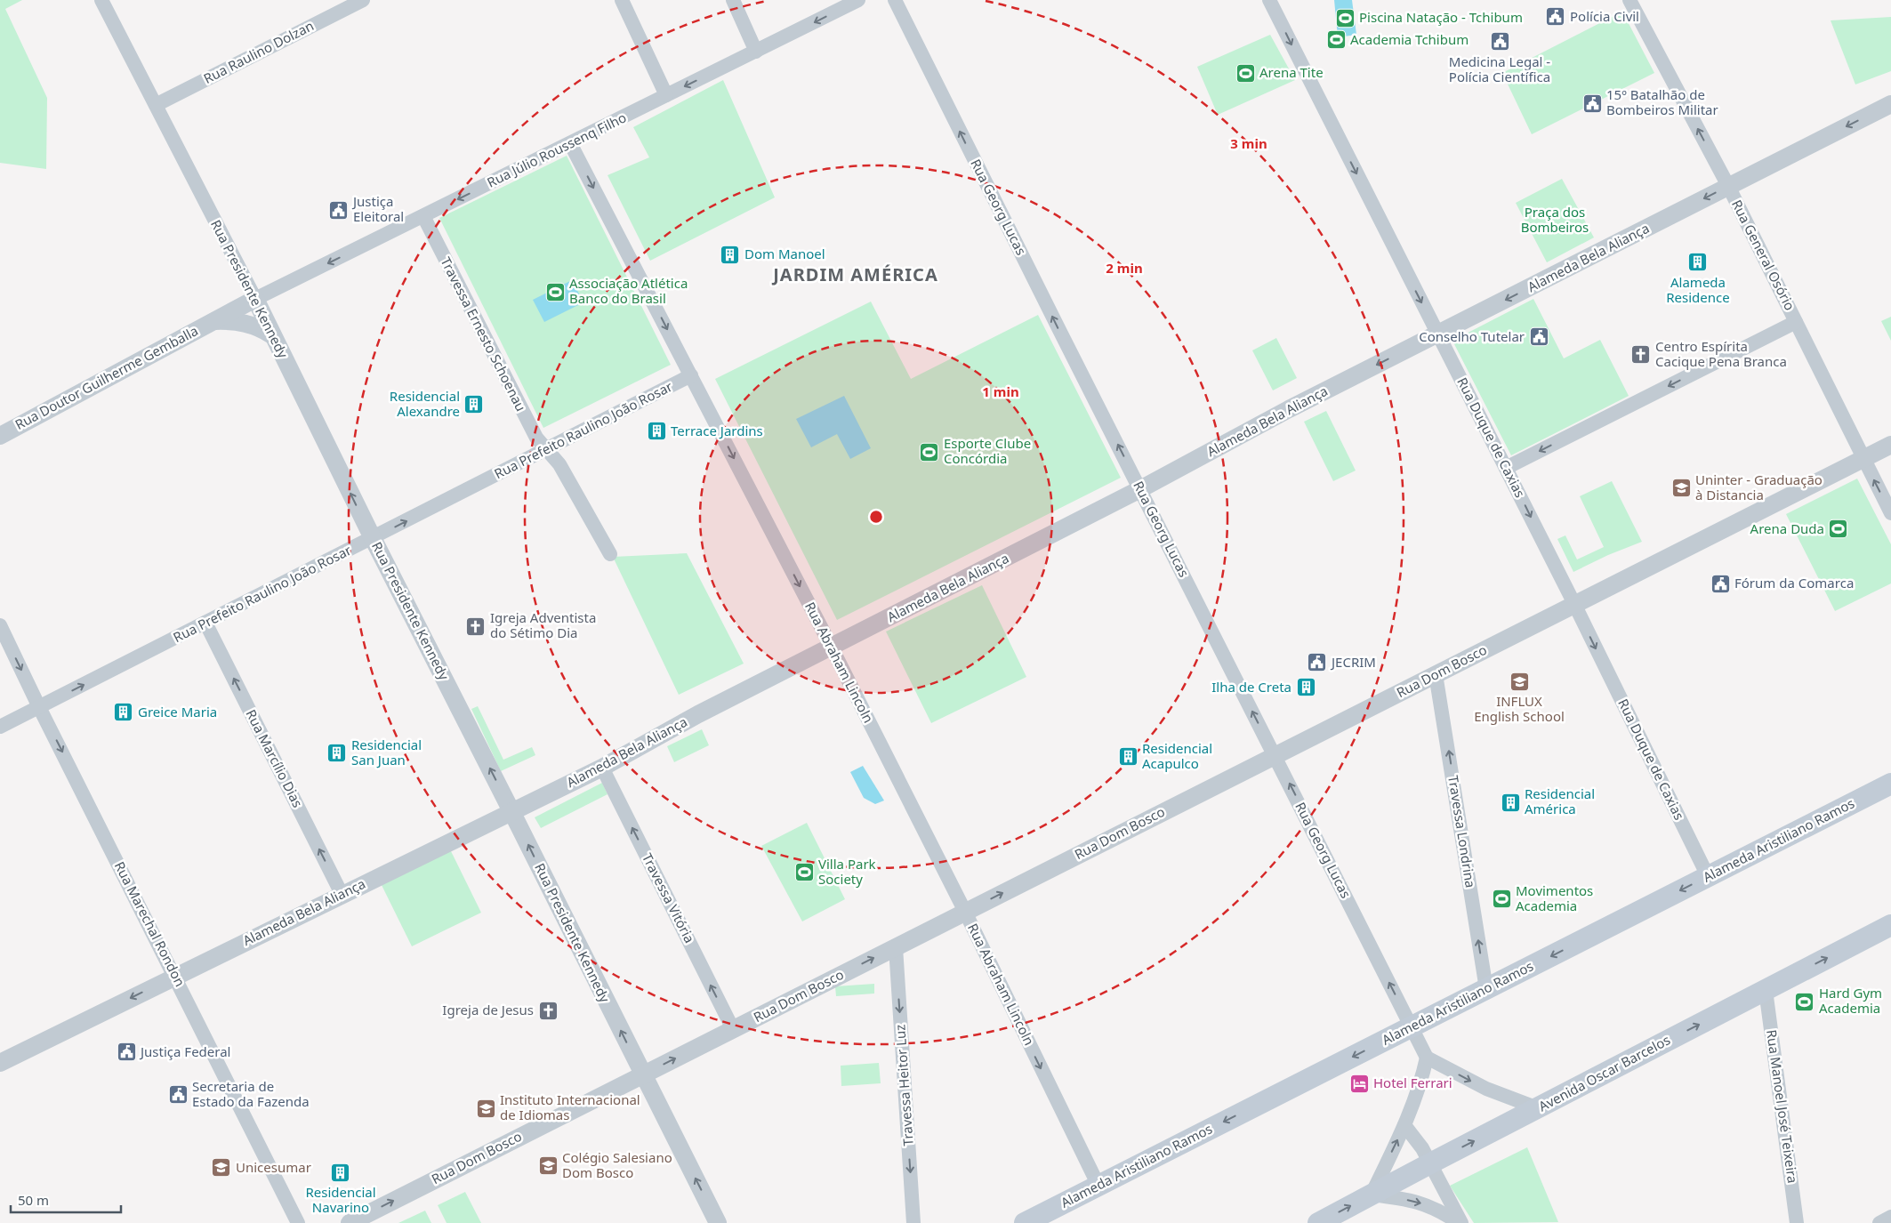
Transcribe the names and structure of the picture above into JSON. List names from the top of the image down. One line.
{"streets":{"main road":["Alameda Aristiliano Ramos","Avenida Oscar Barcelos"],"street":["Rua Raulino Dolzan","Rua Júlio Roussenq Filho","Rua Georg Lucas","Rua General Osório","Alameda Bela Aliança","Rua Presidente Kennedy","Travessa Ernesto Schoenau","Rua Doutor Guilherme Gemballa","Rua Prefeito Raulino João Rosar","Rua Duque de Caxias","Rua Abraham Lincoln","Rua Dom Bosco","Rua Marcílio Dias","Travessa Londrina","Travessa Vitória","Rua Marechal Rondon","Travessa Heitor Luz","Rua Manoel José Teixeira"]},"crossings":[["Rua Raulino Dolzan","Rua Presidente Kennedy"],["Rua Júlio Roussenq Filho","Rua Presidente Kennedy"],["Rua Júlio Roussenq Filho","Travessa Ernesto Schoenau"],["Rua Júlio Roussenq Filho","Rua Doutor Guilherme Gemballa"],["Rua Júlio Roussenq Filho","Rua Abraham Lincoln"],["Rua Georg Lucas","Alameda Bela Aliança"],["Rua Georg Lucas","Rua Dom Bosco"],["Rua Georg Lucas","Alameda Aristiliano Ramos"],["Rua General Osório","Alameda Bela Aliança"],["Rua General Osório","Rua Dom Bosco"],["Alameda Bela Aliança","Rua Presidente Kennedy"],["Alameda Bela Aliança","Rua Duque de Caxias"],["Alameda Bela Aliança","Rua Abraham Lincoln"],["Alameda Bela Aliança","Rua Marcílio Dias"],["Alameda Bela Aliança","Travessa Vitória"],["Alameda Bela Aliança","Rua Marechal Rondon"],["Rua Presidente Kennedy","Rua Doutor Guilherme Gemballa"],["Rua Presidente Kennedy","Rua Prefeito Raulino João Rosar"],["Rua Presidente Kennedy","Rua Dom Bosco"],["Travessa Ernesto Schoenau","Rua Prefeito Raulino João Rosar"],["Rua Prefeito Raulino João Rosar","Rua Abraham Lincoln"],["Rua Prefeito Raulino João Rosar","Rua Marcílio Dias"],["Rua Prefeito Raulino João Rosar","Rua Marechal Rondon"],["Rua Duque de Caxias","Rua Dom Bosco"],["Rua Duque de Caxias","Alameda Aristiliano Ramos"],["Rua Abraham Lincoln","Rua Dom Bosco"],["Rua Abraham Lincoln","Alameda Aristiliano Ramos"],["Rua Dom Bosco","Travessa Londrina"],["Rua Dom Bosco","Travessa Vitória"],["Rua Dom Bosco","Travessa Heitor Luz"],["Travessa Londrina","Alameda Aristiliano Ramos"],["Avenida Oscar Barcelos","Rua Manoel José Teixeira"]],"one_way":["Rua Júlio Roussenq Filho","Rua Georg Lucas","Rua General Osório","Rua Presidente Kennedy","Rua Prefeito Raulino João Rosar","Rua Duque de Caxias","Rua Abraham Lincoln","Rua Dom Bosco","Rua Marcílio Dias","Travessa Londrina","Alameda Aristiliano Ramos","Travessa Vitória","Rua Marechal Rondon","Avenida Oscar Barcelos","Travessa Heitor Luz"],"districts":["JARDIM AMÉRICA"],"parks":["Praça dos Bombeiros"],"places":{"public building":["Polícia Civil","Medicina Legal - Polícia Científica","15º Batalhão de Bombeiros Militar","Justiça Eleitoral","Conselho Tutelar","Fórum da Comarca","JECRIM","Justiça Federal","Secretaria de Estado da Fazenda"],"sports":["Piscina Natação - Tchibum","Academia Tchibum","Arena Tite","Associação Atlética Banco do Brasil","Esporte Clube Concórdia","Arena Duda","Villa Park Society","Movimentos Academia","Hard Gym Academia"],"building":["Dom Manoel","Alameda Residence","Residencial Alexandre","Terrace Jardins","Ilha de Creta","Greice Maria","Residencial San Juan","Residencial Acapulco","Residencial América","Residencial Navarino"],"church":["Centro Espírita Cacique Pena Branca","Igreja Adventista do Sétimo Dia","Igreja de Jesus"],"school or university":["Uninter - Graduação à Distancia","INFLUX English School","Instituto Internacional de Idiomas","Colégio Salesiano Dom Bosco","Unicesumar"],"hotel":["Hotel Ferrari"]},"scale_bar":"50 m","rings":["3 min","2 min","1 min"]}
